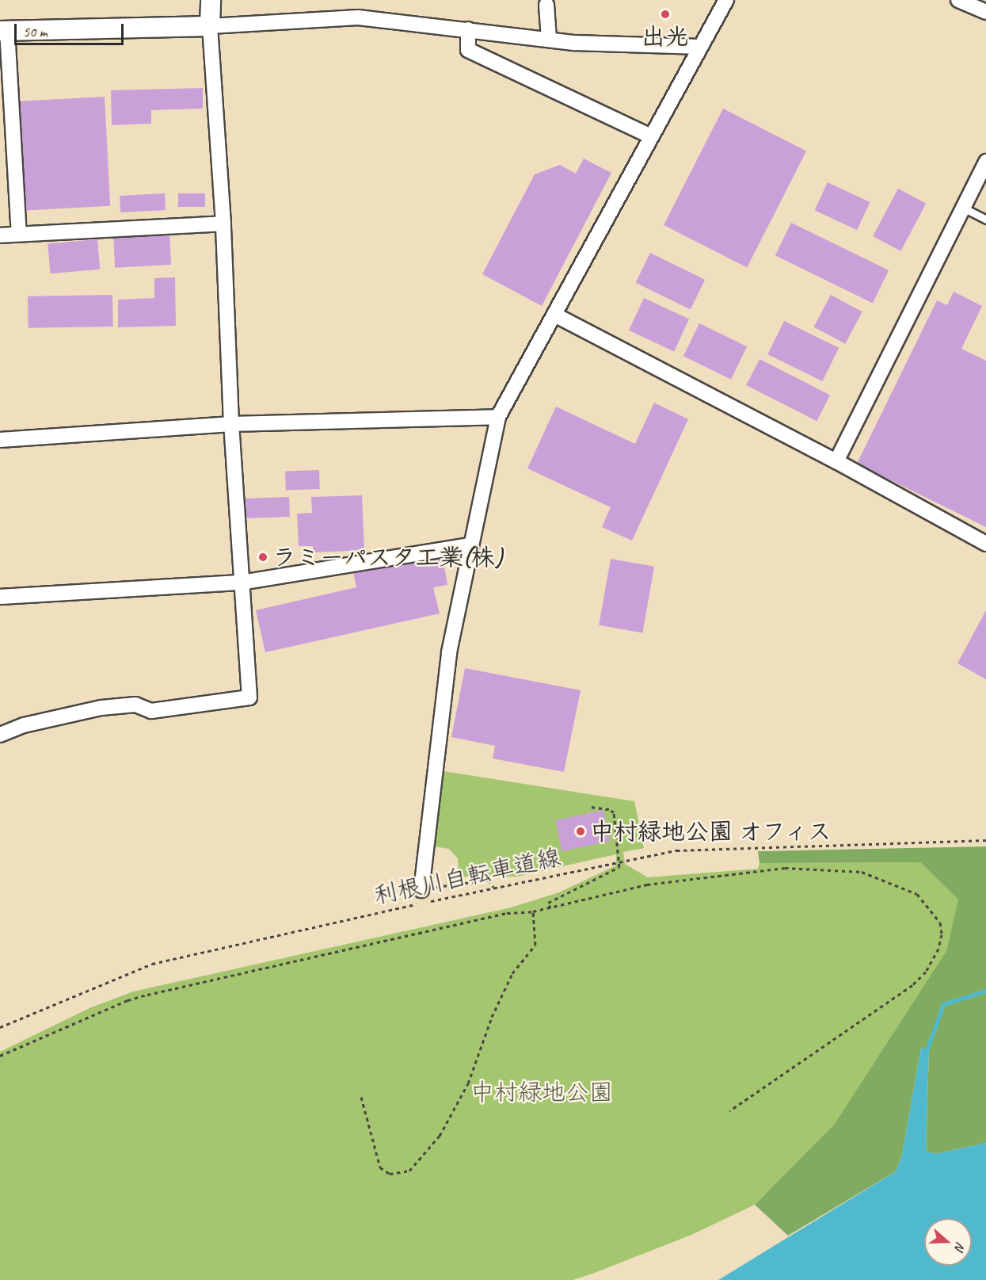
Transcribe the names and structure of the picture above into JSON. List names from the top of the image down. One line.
{"streets":{"path":["利根川自転車道線"]},"parks":["中村緑地公園"],"places":["出光","ラミーパスタ工業(株)","中村緑地公園 オフィス"],"scale_bar":"50 m","north":"right"}
